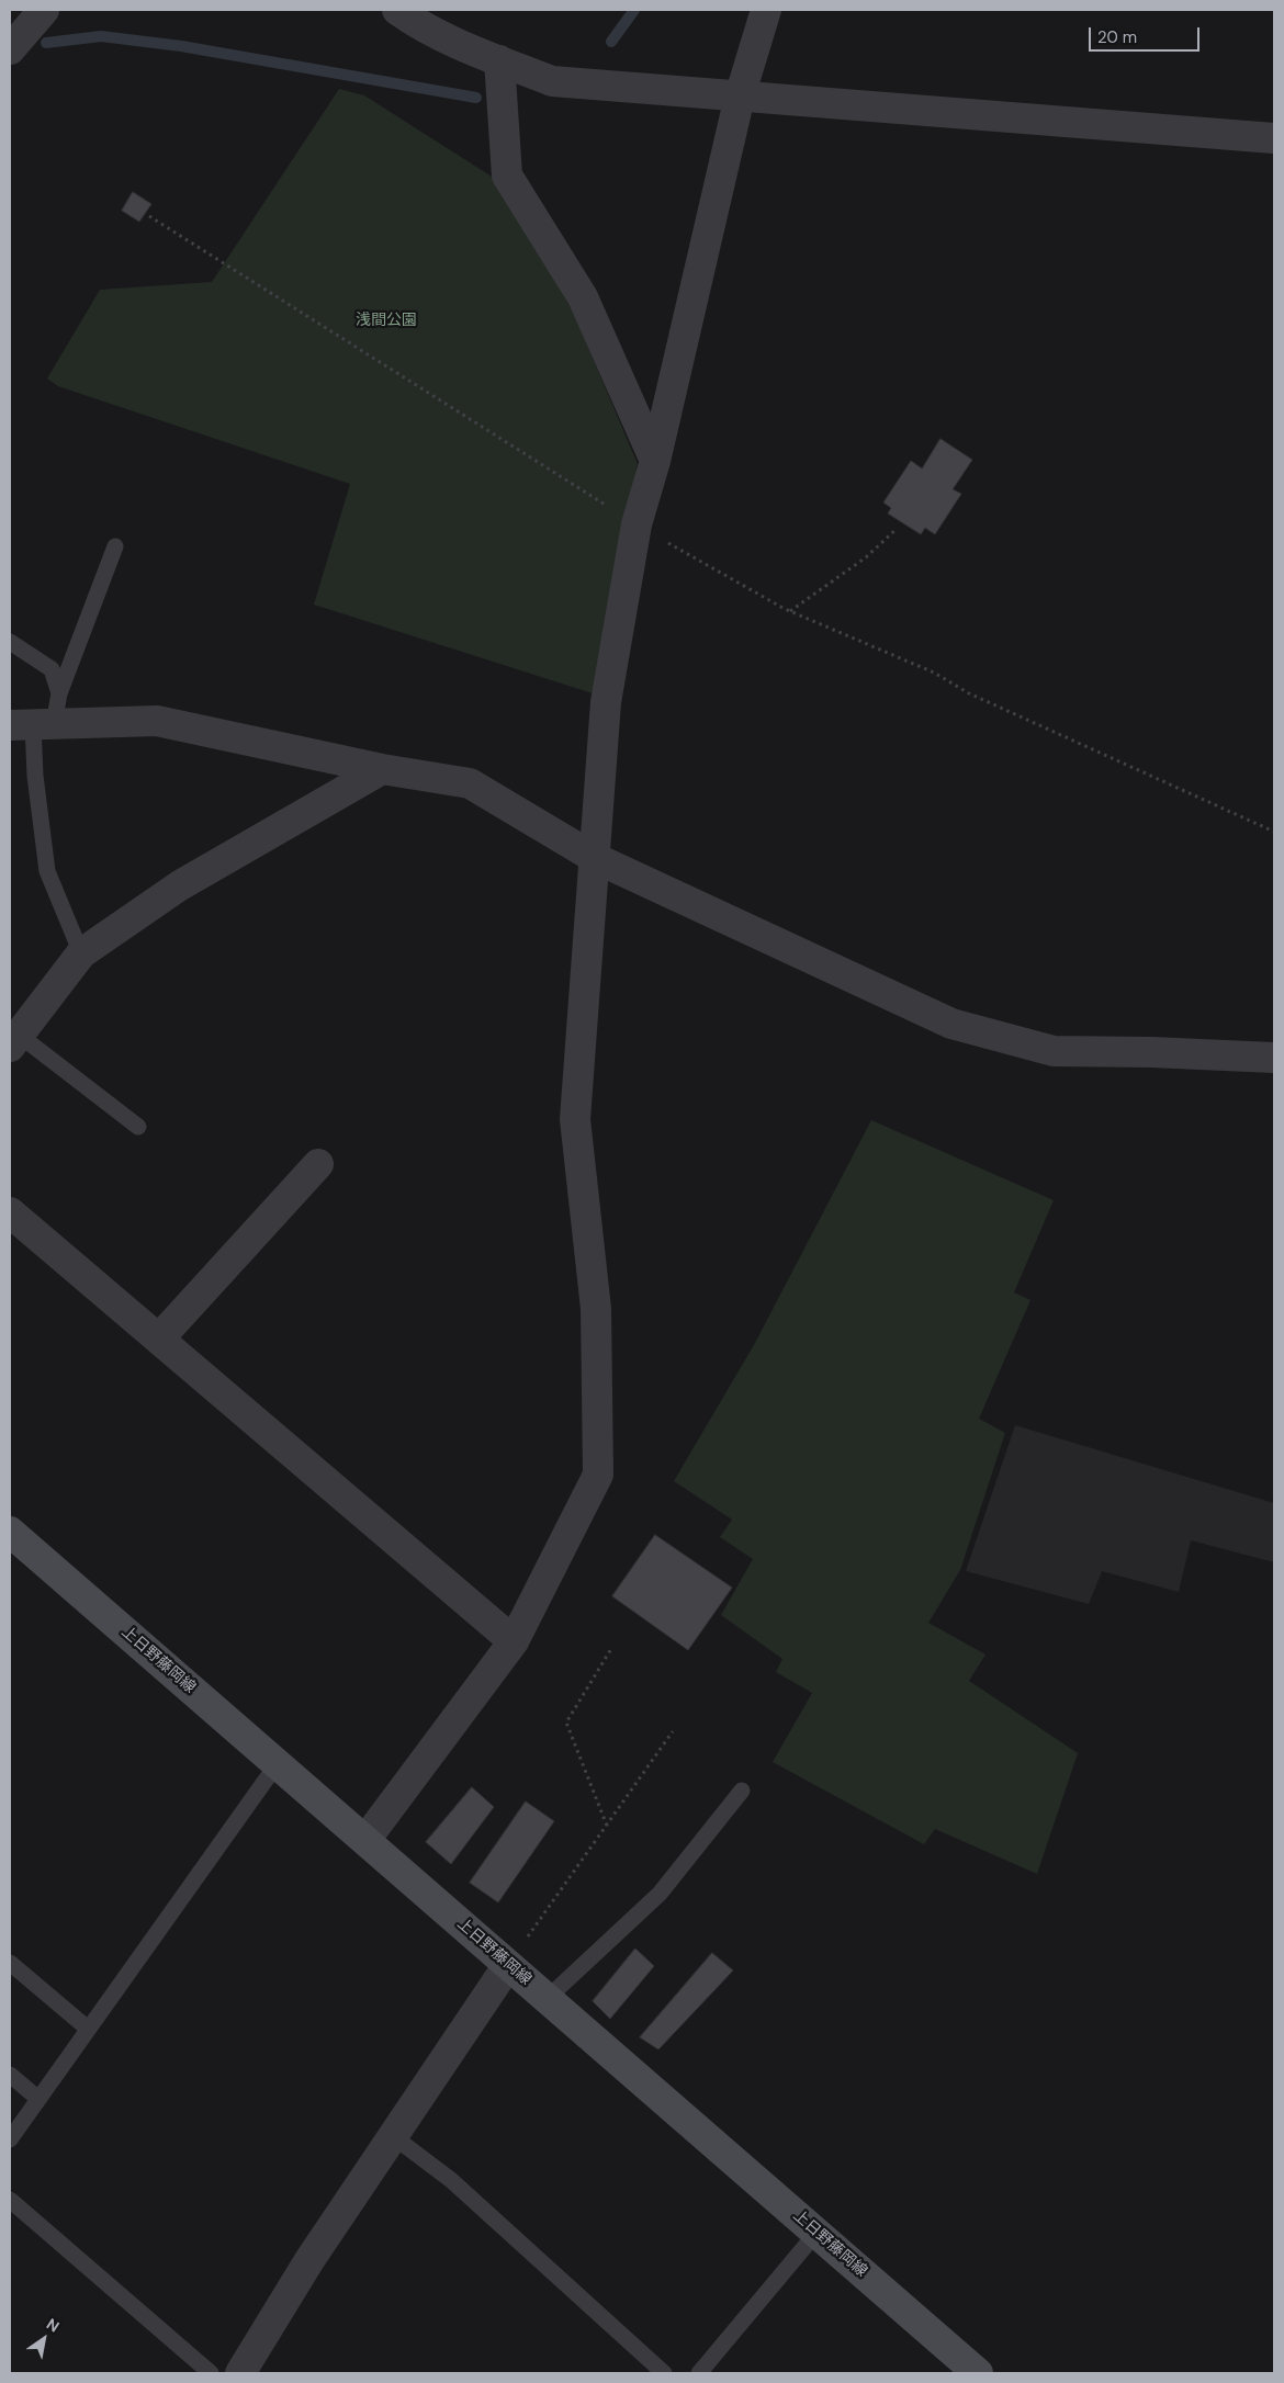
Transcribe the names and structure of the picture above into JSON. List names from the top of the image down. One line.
{"streets":{"main road":["上日野藤岡線"]},"parks":["浅間公園"],"scale_bar":"20 m","north":"top right"}
